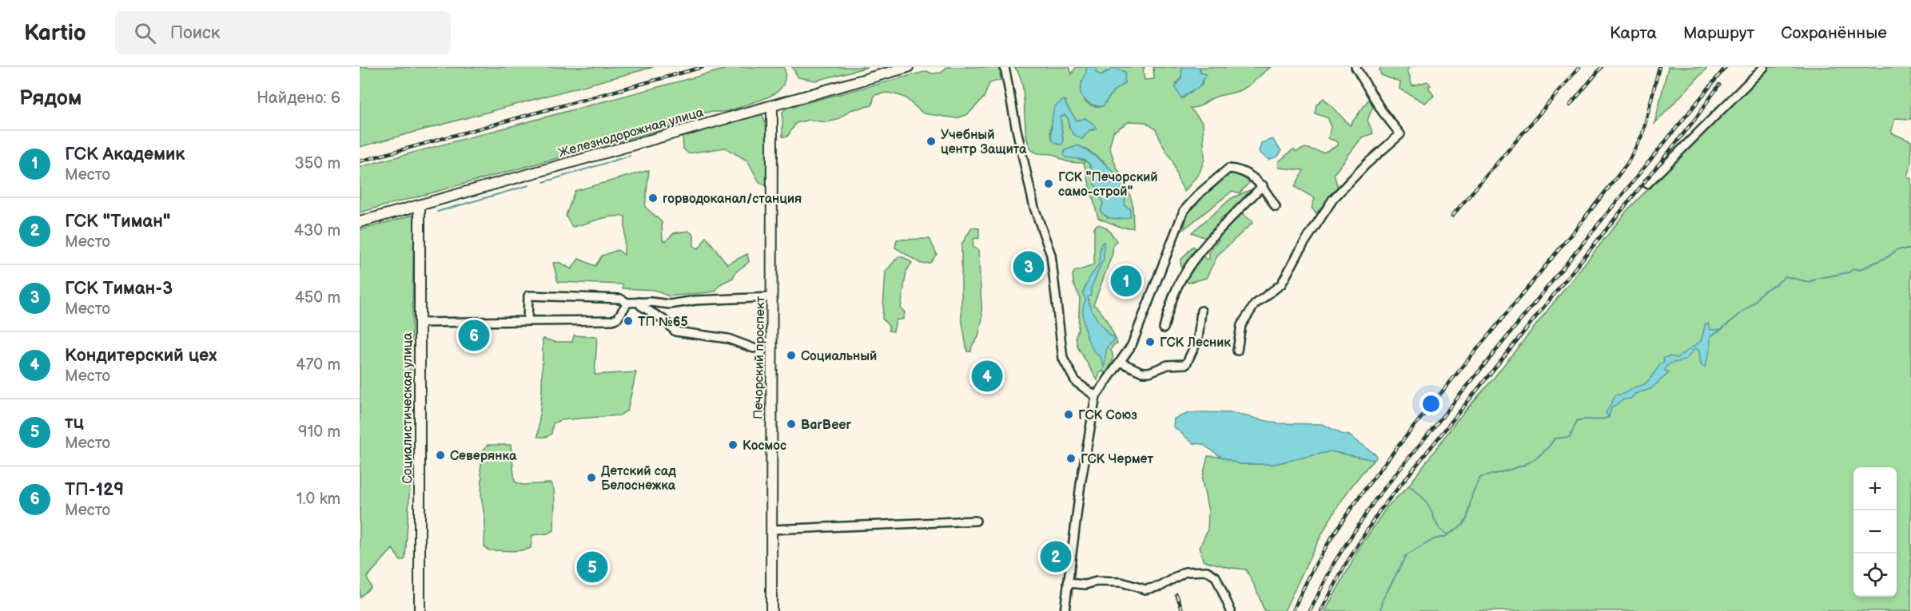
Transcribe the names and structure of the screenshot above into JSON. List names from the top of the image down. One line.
{"streets":{"main road":["Железнодорожная улица","Печорский проспект","Социалистическая улица"]},"crossings":[["Железнодорожная улица","Печорский проспект"],["Железнодорожная улица","Социалистическая улица"]],"places":["Учебный центр Защита","ГСК \"Печорский само-строй\"","горводоканал/станция","ТП №65","ГСК Лесник","Социальный","ГСК Союз","BarBeer","Космос","Северянка","ГСК Чермет","Детский сад Белоснежка"],"page":{"header":"Kartio","search":"Поиск","nav":["Карта","Маршрут","Сохранённые"],"heading":["Рядом","Найдено: 6"],"list":[{"mark":"1","name":"ГСК Академик","note":"Место","value":"350 m"},{"mark":"2","name":"ГСК \"Тиман\"","note":"Место","value":"430 m"},{"mark":"3","name":"ГСК Тиман-3","note":"Место","value":"450 m"},{"mark":"4","name":"Кондитерский цех","note":"Место","value":"470 m"},{"mark":"5","name":"тц","note":"Место","value":"910 m"},{"mark":"6","name":"ТП-129","note":"Место","value":"1.0 km"}],"pins":["3","1","6","4","2","5"],"map_buttons":["+","−"]}}
